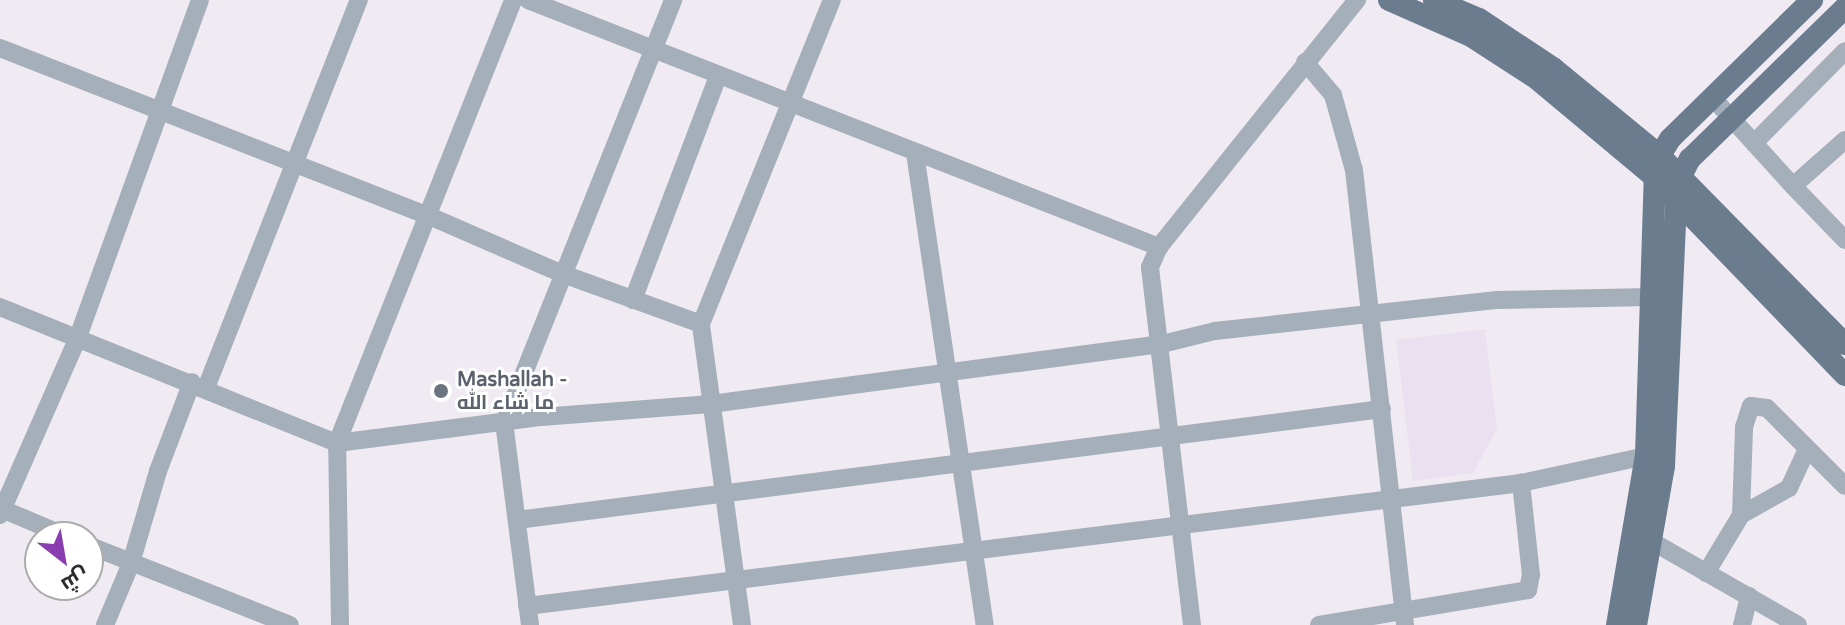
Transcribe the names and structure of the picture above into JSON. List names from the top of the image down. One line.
{"places":["Mashallah - ما شاء الله"],"north":"bottom right"}
